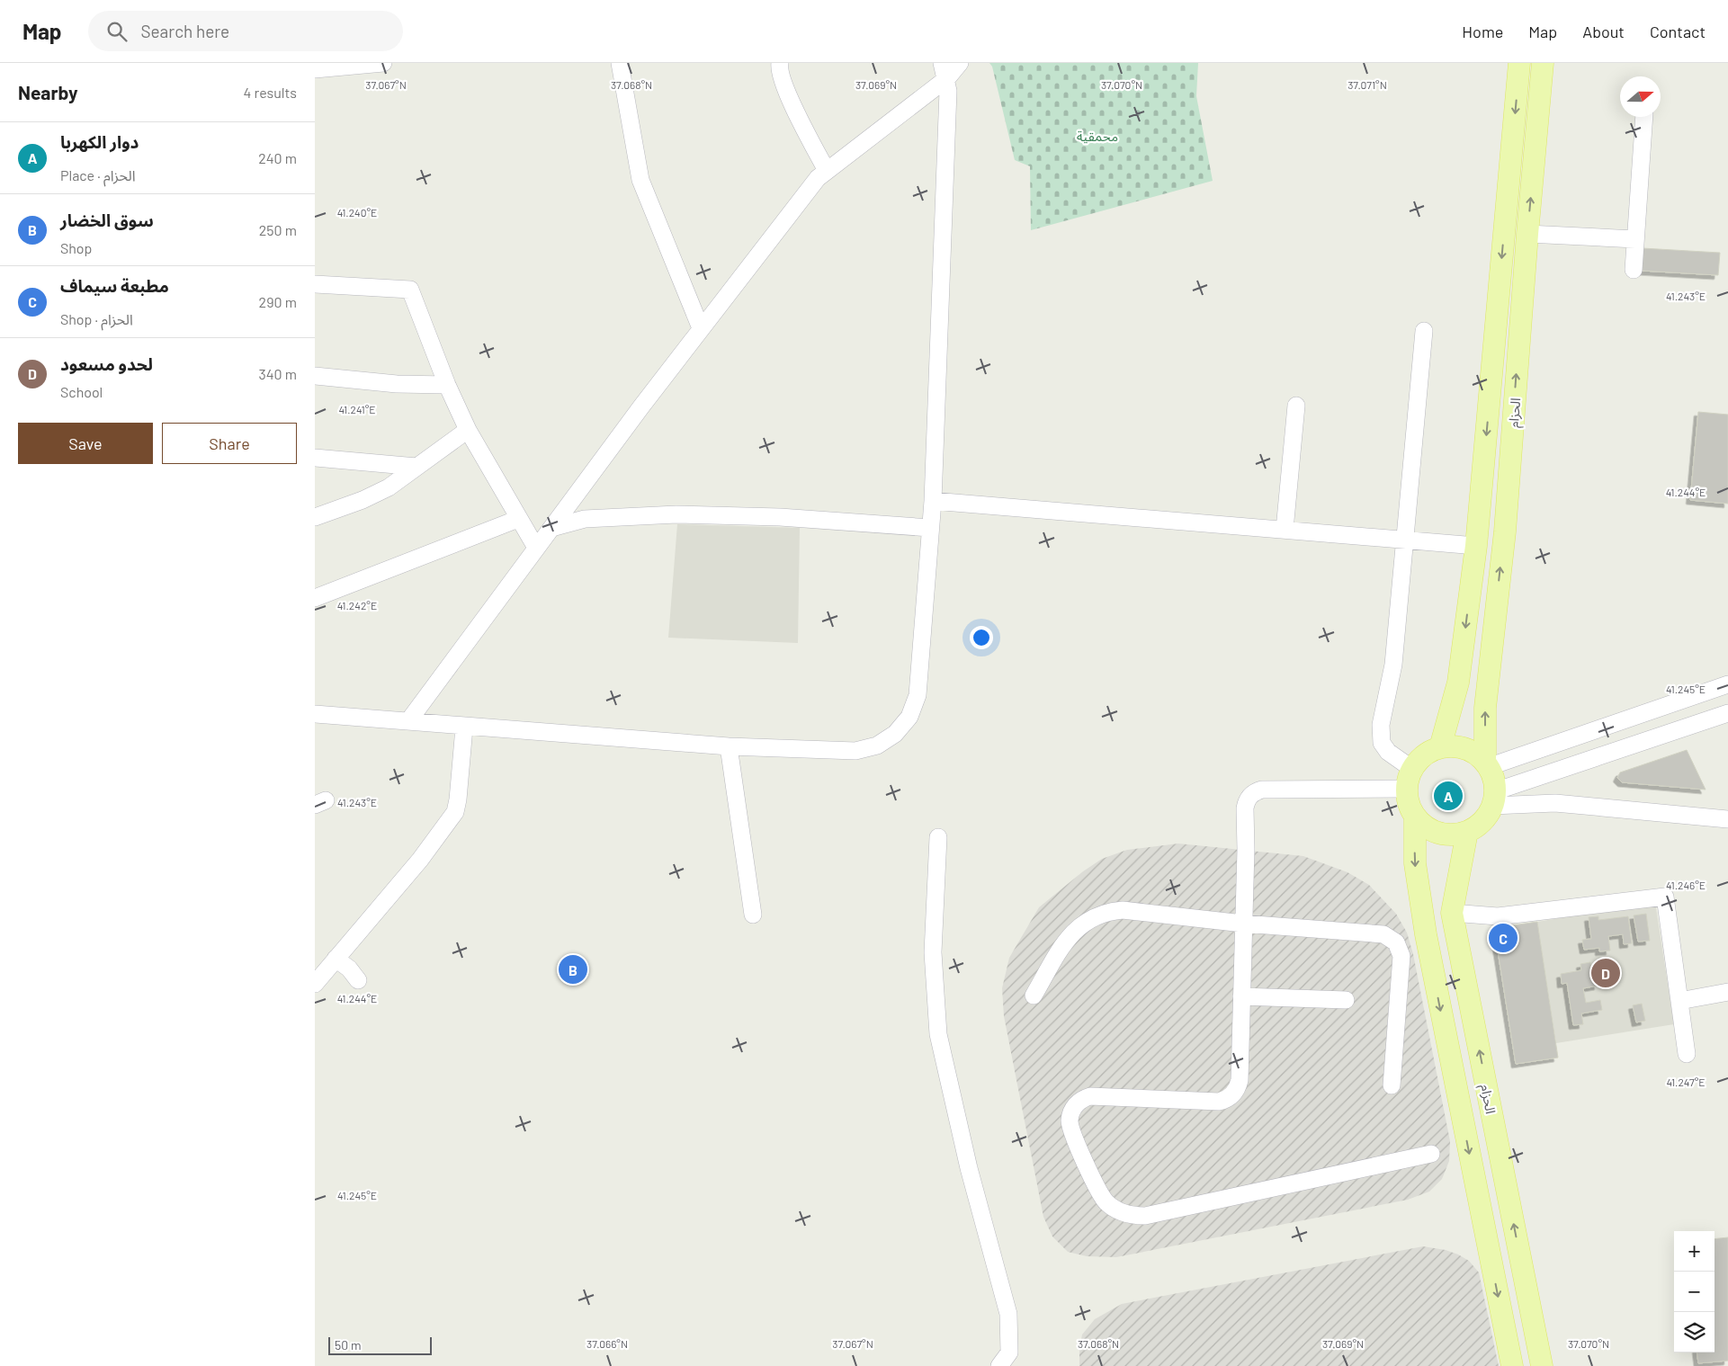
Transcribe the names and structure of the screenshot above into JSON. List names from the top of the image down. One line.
{"streets":{"main road":["الحزام"]},"parks":["محمقية"],"scale_bar":"50 m","north":"right","page":{"header":"Map","search":"Search here","nav":["Home","Map","About","Contact"],"heading":["Nearby","4 results"],"list":[{"mark":"A","name":"دوار الكهربا","note":"Place · الحزام","value":"240 m"},{"mark":"B","name":"سوق الخضار","note":"Shop","value":"250 m"},{"mark":"C","name":"مطبعة سيماف","note":"Shop · الحزام","value":"290 m"},{"mark":"D","name":"لحدو مسعود","note":"School","value":"340 m"}],"buttons":["Save","Share"],"pins":["A","C","B","D"],"map_buttons":["+","−"],"scale":"50 m"},"coordinates":["37.067°N","37.068°N","37.069°N","37.070°N","37.071°N","41.240°E","41.243°E","41.241°E","41.244°E","41.242°E","41.245°E","41.246°E","41.247°E","37.066°N"]}
